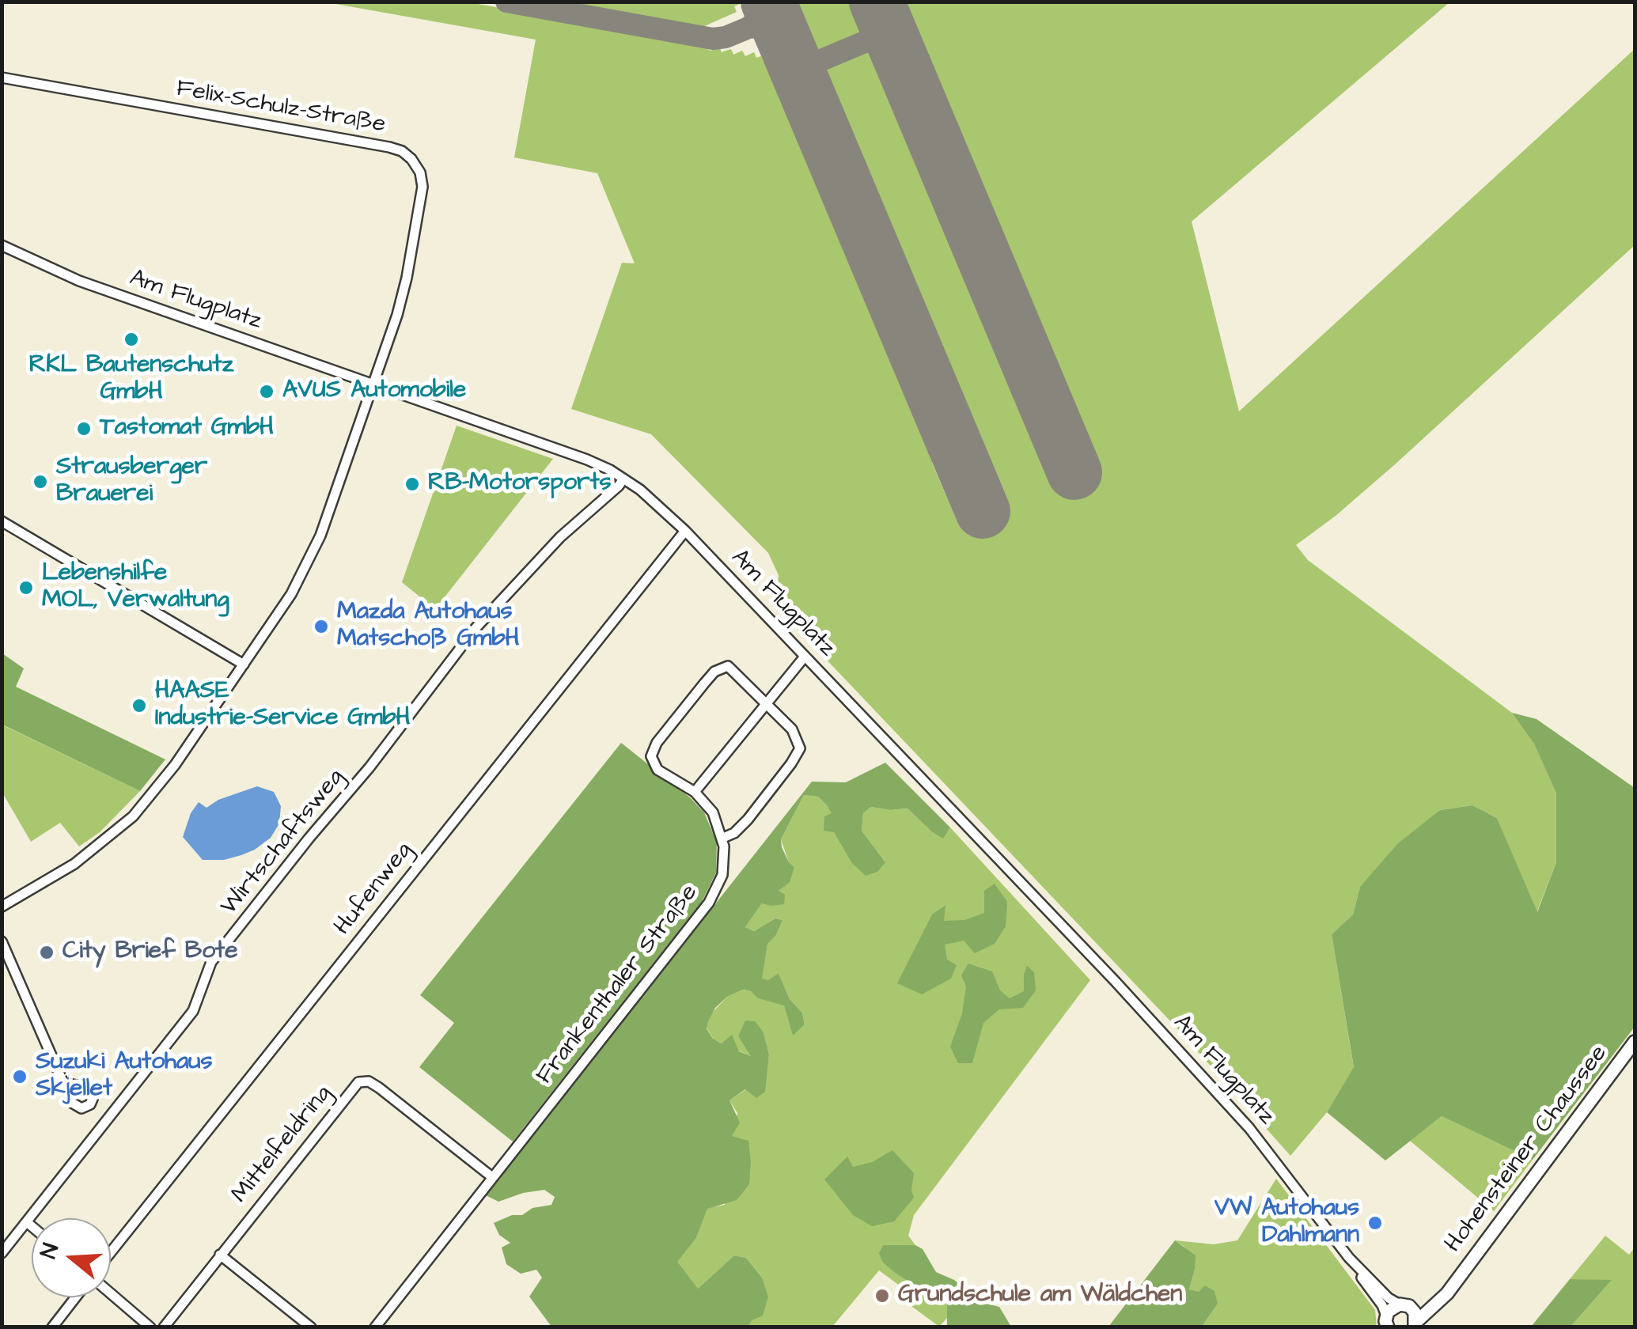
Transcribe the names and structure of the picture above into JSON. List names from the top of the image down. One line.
{"streets":{"main road":["Hohensteiner Chaussee"],"street":["Felix-Schulz-Straße","Am Flugplatz","Wirtschaftsweg","Hufenweg","Frankenthaler Straße","Mittelfeldring"]},"crossings":[["Felix-Schulz-Straße","Am Flugplatz"],["Am Flugplatz","Wirtschaftsweg"],["Am Flugplatz","Hufenweg"],["Am Flugplatz","Hohensteiner Chaussee"],["Frankenthaler Straße","Mittelfeldring"]],"places":["RKL Bautenschutz GmbH","AVUS Automobile","Tastomat GmbH","Strausberger Brauerei","RB-Motorsports","Lebenshilfe MOL, Verwaltung","Mazda Autohaus Matschoß GmbH","HAASE Industrie-Service GmbH","City Brief Bote","Suzuki Autohaus Skjellet","VW Autohaus Dahlmann","Grundschule am Wäldchen"],"north":"left"}
